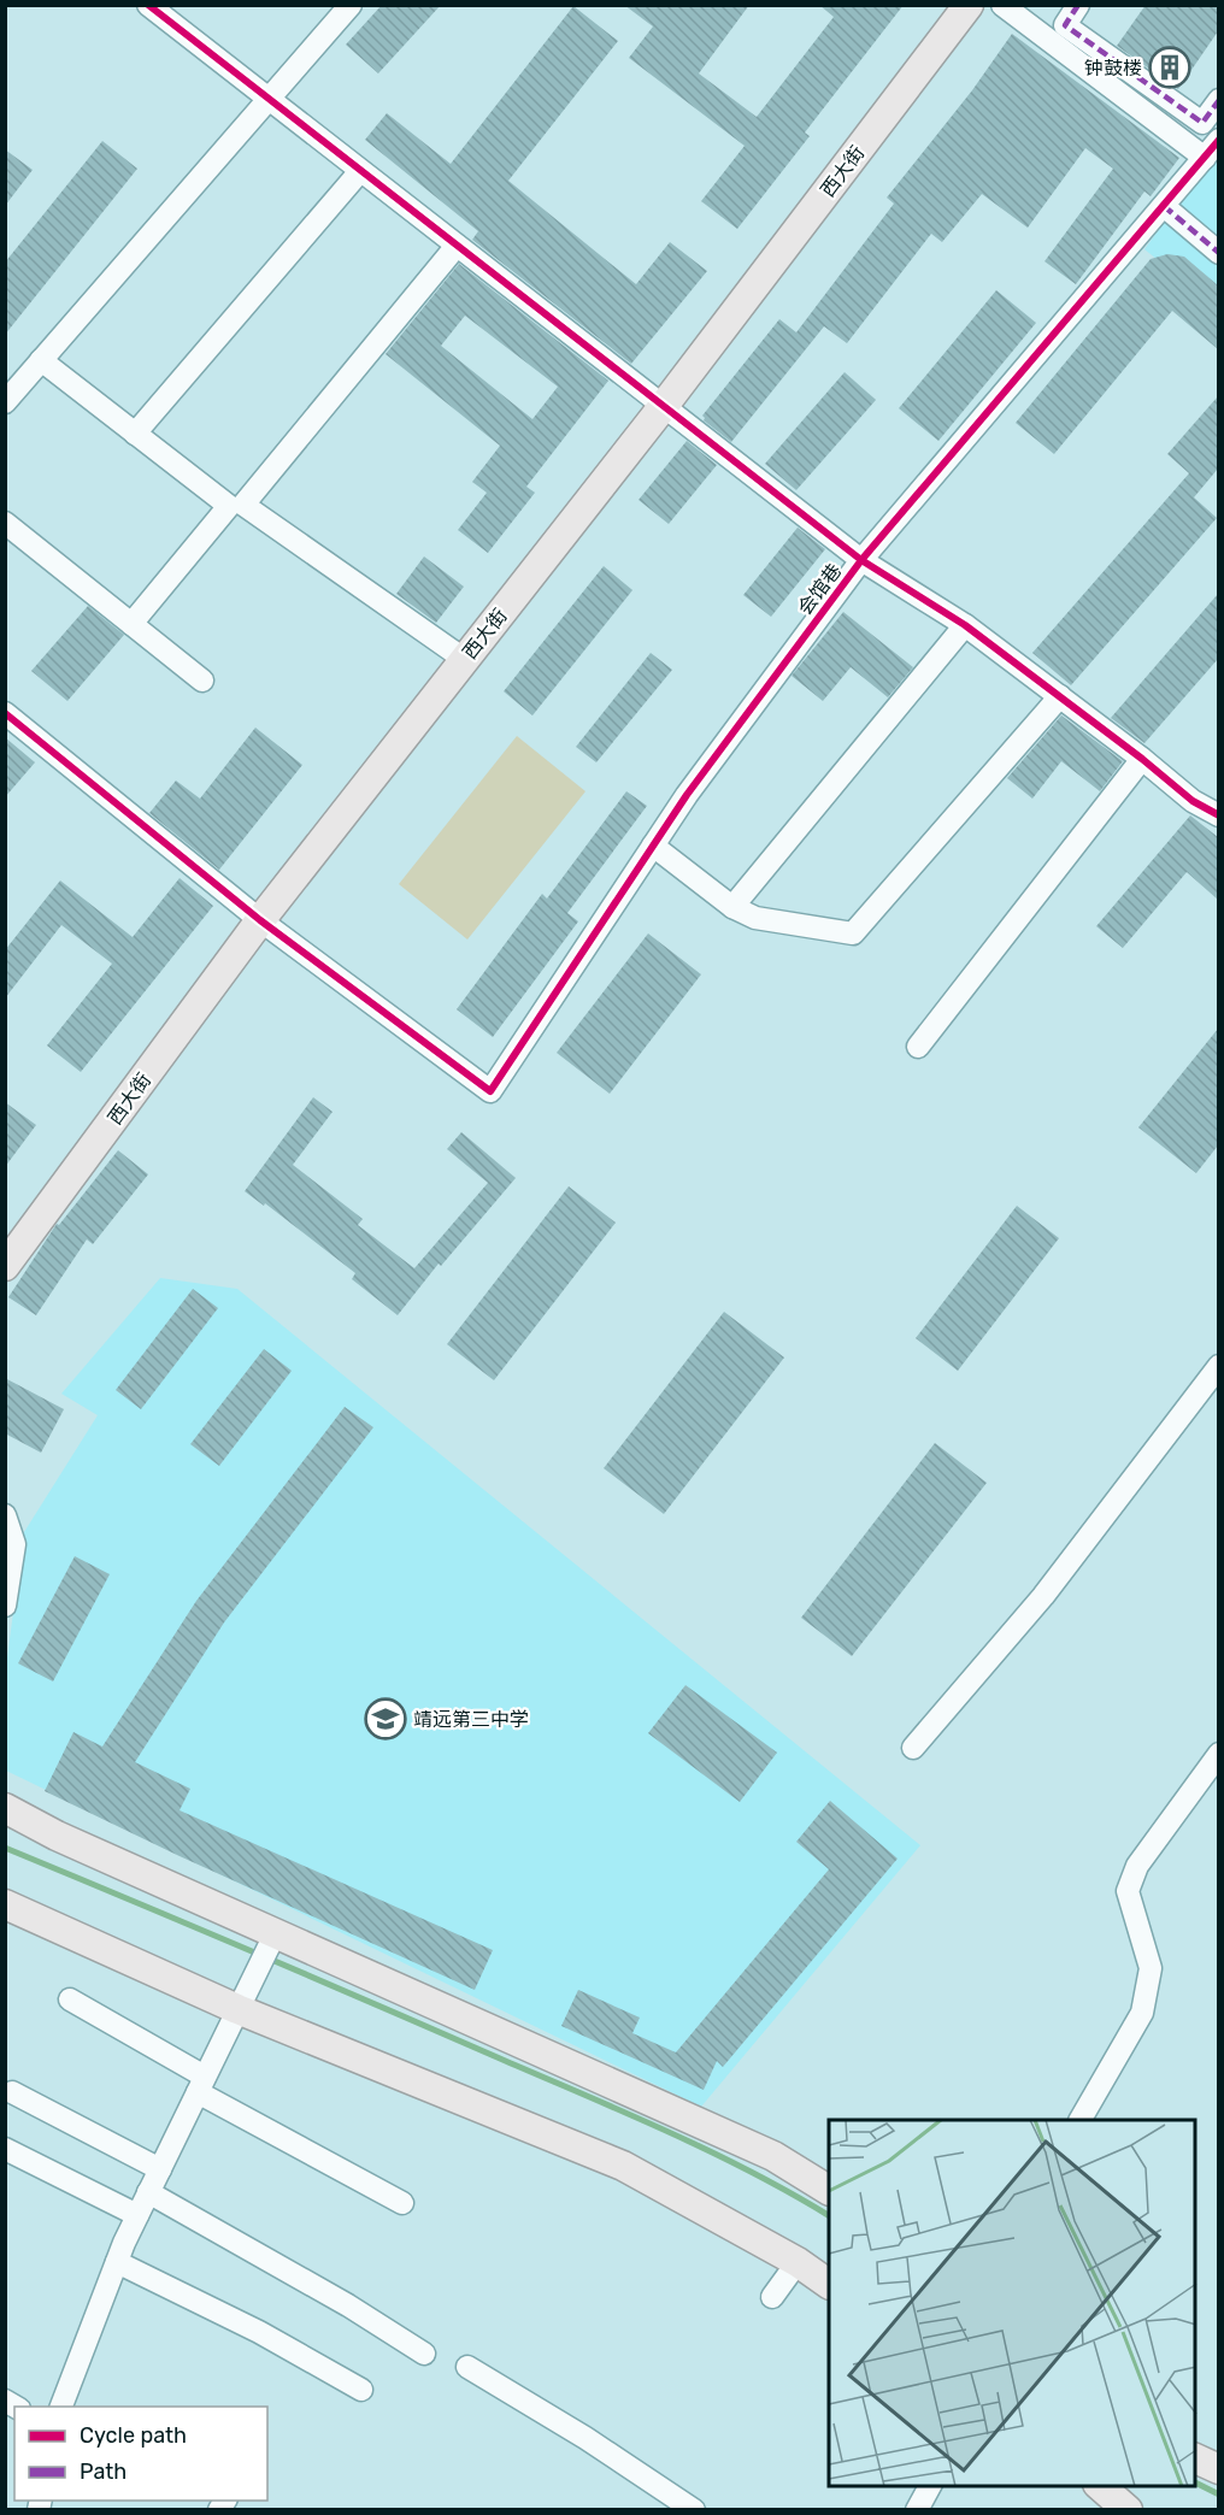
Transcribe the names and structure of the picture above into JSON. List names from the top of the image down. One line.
{"streets":{"main road":["西大街"],"street":["会馆巷"]},"crossings":[["西大街","会馆巷"]],"places":{"building":["钟鼓楼"],"school or university":["靖远第三中学"]},"legend":["Cycle path","Path"]}
